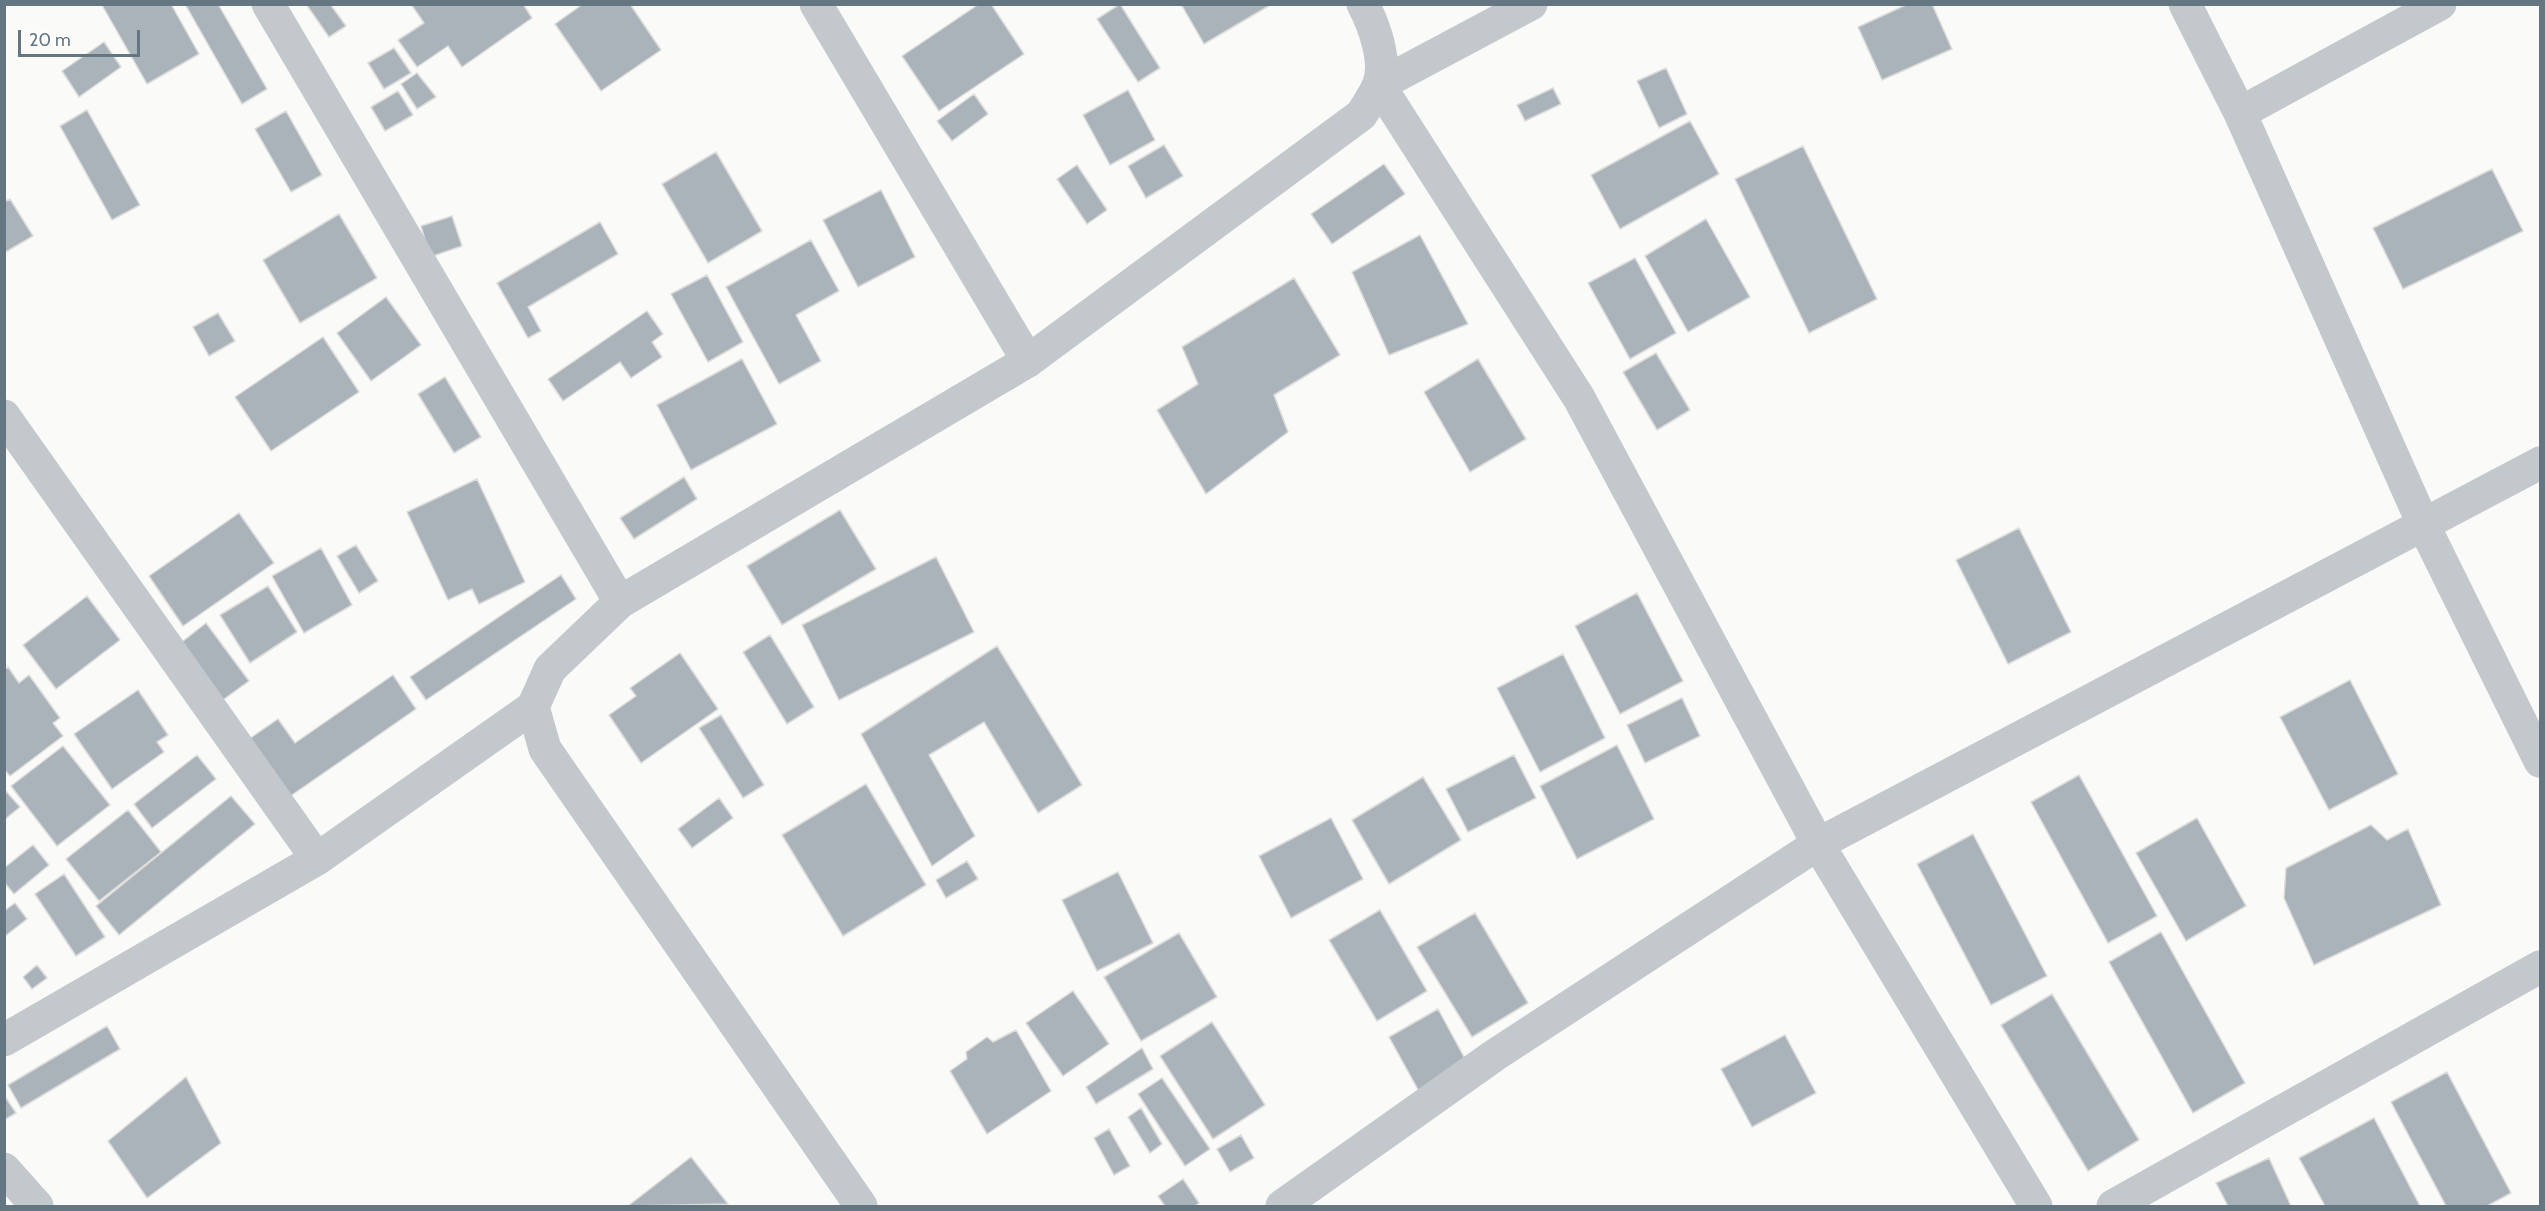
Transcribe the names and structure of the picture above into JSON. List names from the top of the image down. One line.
{"scale_bar":"20 m"}
